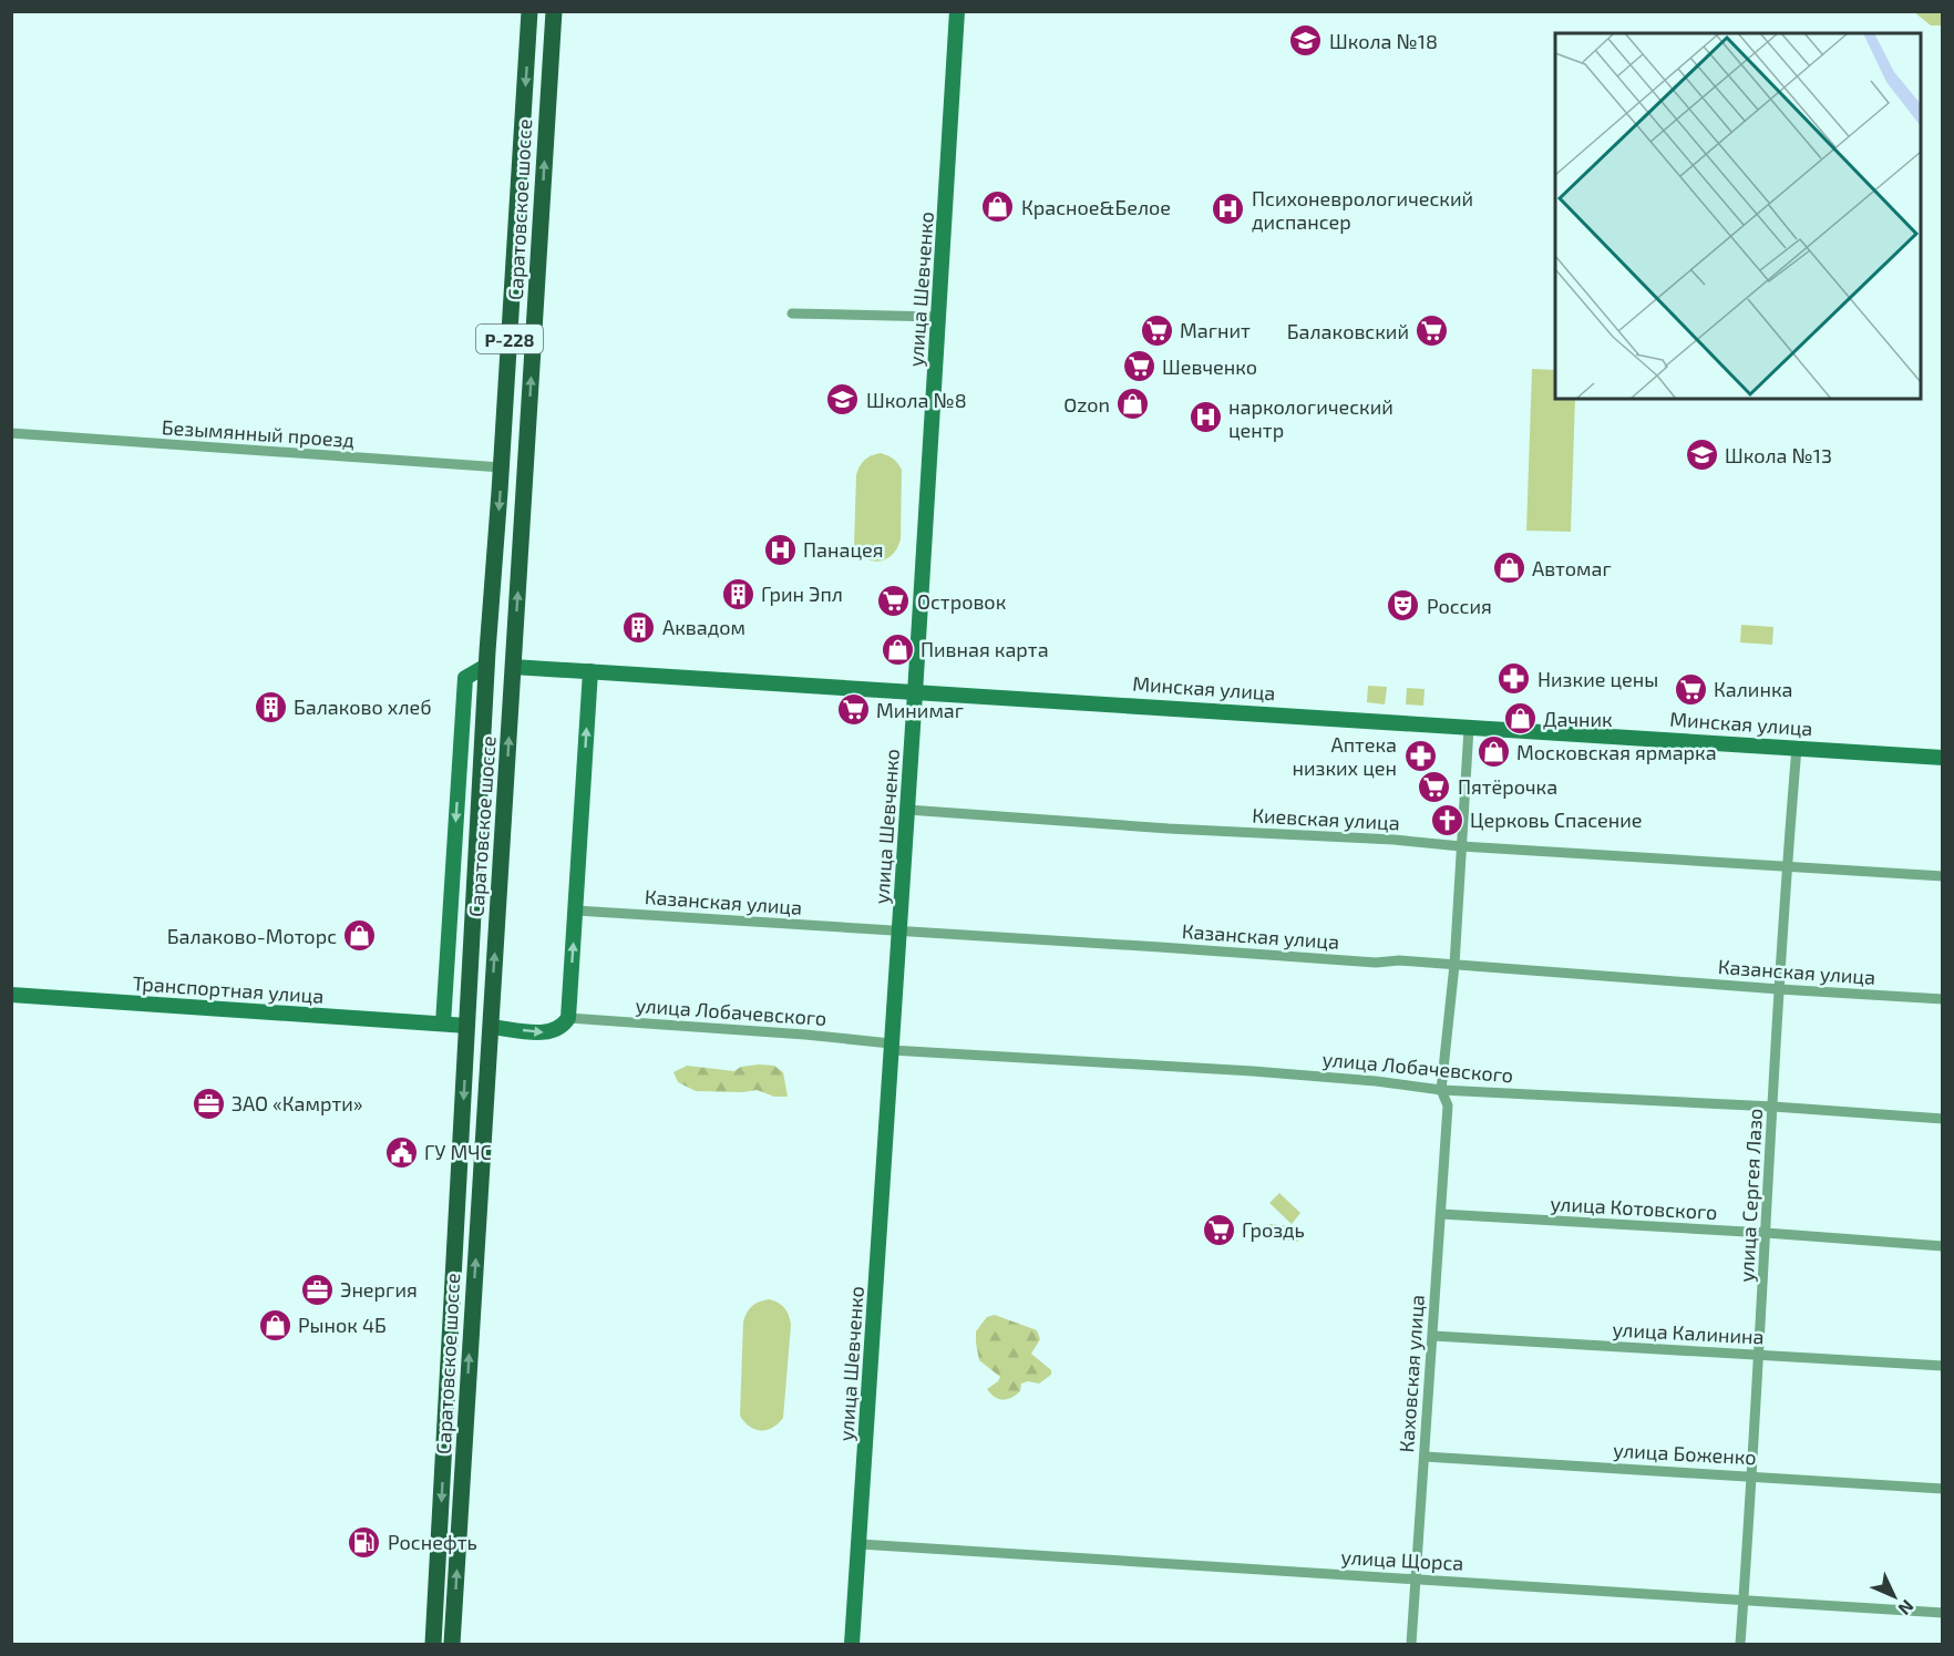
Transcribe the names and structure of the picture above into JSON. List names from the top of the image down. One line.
{"streets":{"main road":["Саратовское шоссе","улица Шевченко","Р-228","Минская улица","Транспортная улица"],"street":["Безымянный проезд","Киевская улица","Казанская улица","улица Лобачевского","улица Сергея Лазо","улица Котовского","улица Калинина","Каховская улица","улица Боженко","улица Щорса"]},"crossings":[["Саратовское шоссе","Безымянный проезд"],["Саратовское шоссе","Минская улица"],["Саратовское шоссе","Транспортная улица"],["улица Шевченко","Минская улица"],["улица Шевченко","Киевская улица"],["улица Шевченко","Казанская улица"],["улица Шевченко","улица Лобачевского"],["улица Шевченко","улица Щорса"],["Минская улица","улица Сергея Лазо"],["Минская улица","Каховская улица"],["Киевская улица","улица Сергея Лазо"],["Киевская улица","Каховская улица"],["Казанская улица","улица Сергея Лазо"],["Казанская улица","Каховская улица"],["улица Лобачевского","улица Сергея Лазо"],["улица Лобачевского","Каховская улица"],["улица Сергея Лазо","улица Котовского"],["улица Сергея Лазо","улица Калинина"],["улица Сергея Лазо","улица Боженко"],["улица Сергея Лазо","улица Щорса"],["улица Котовского","Каховская улица"],["улица Калинина","Каховская улица"],["Каховская улица","улица Боженко"],["Каховская улица","улица Щорса"]],"places":{"school or university":["Школа №18","Школа №8","Школа №13"],"shop":["Красное&Белое","Ozon","Автомаг","Пивная карта","Дачник","Московская ярмарка","Балаково-Моторс","Рынок 4Б"],"hospital":["Психоневрологический диспансер","наркологический центр","Панацея"],"supermarket":["Магнит","Балаковский","Шевченко","Островок","Калинка","Минимаг","Пятёрочка","Гроздь"],"building":["Грин Эпл","Аквадом","Балаково хлеб"],"theatre":["Россия"],"pharmacy":["Низкие цены","Аптека низких цен"],"church":["Церковь Спасение"],"office":["ЗАО «Камрти»","Энергия"],"public building":["ГУ МЧС"],"fuel station":["Роснефть"]},"north":"bottom right"}
